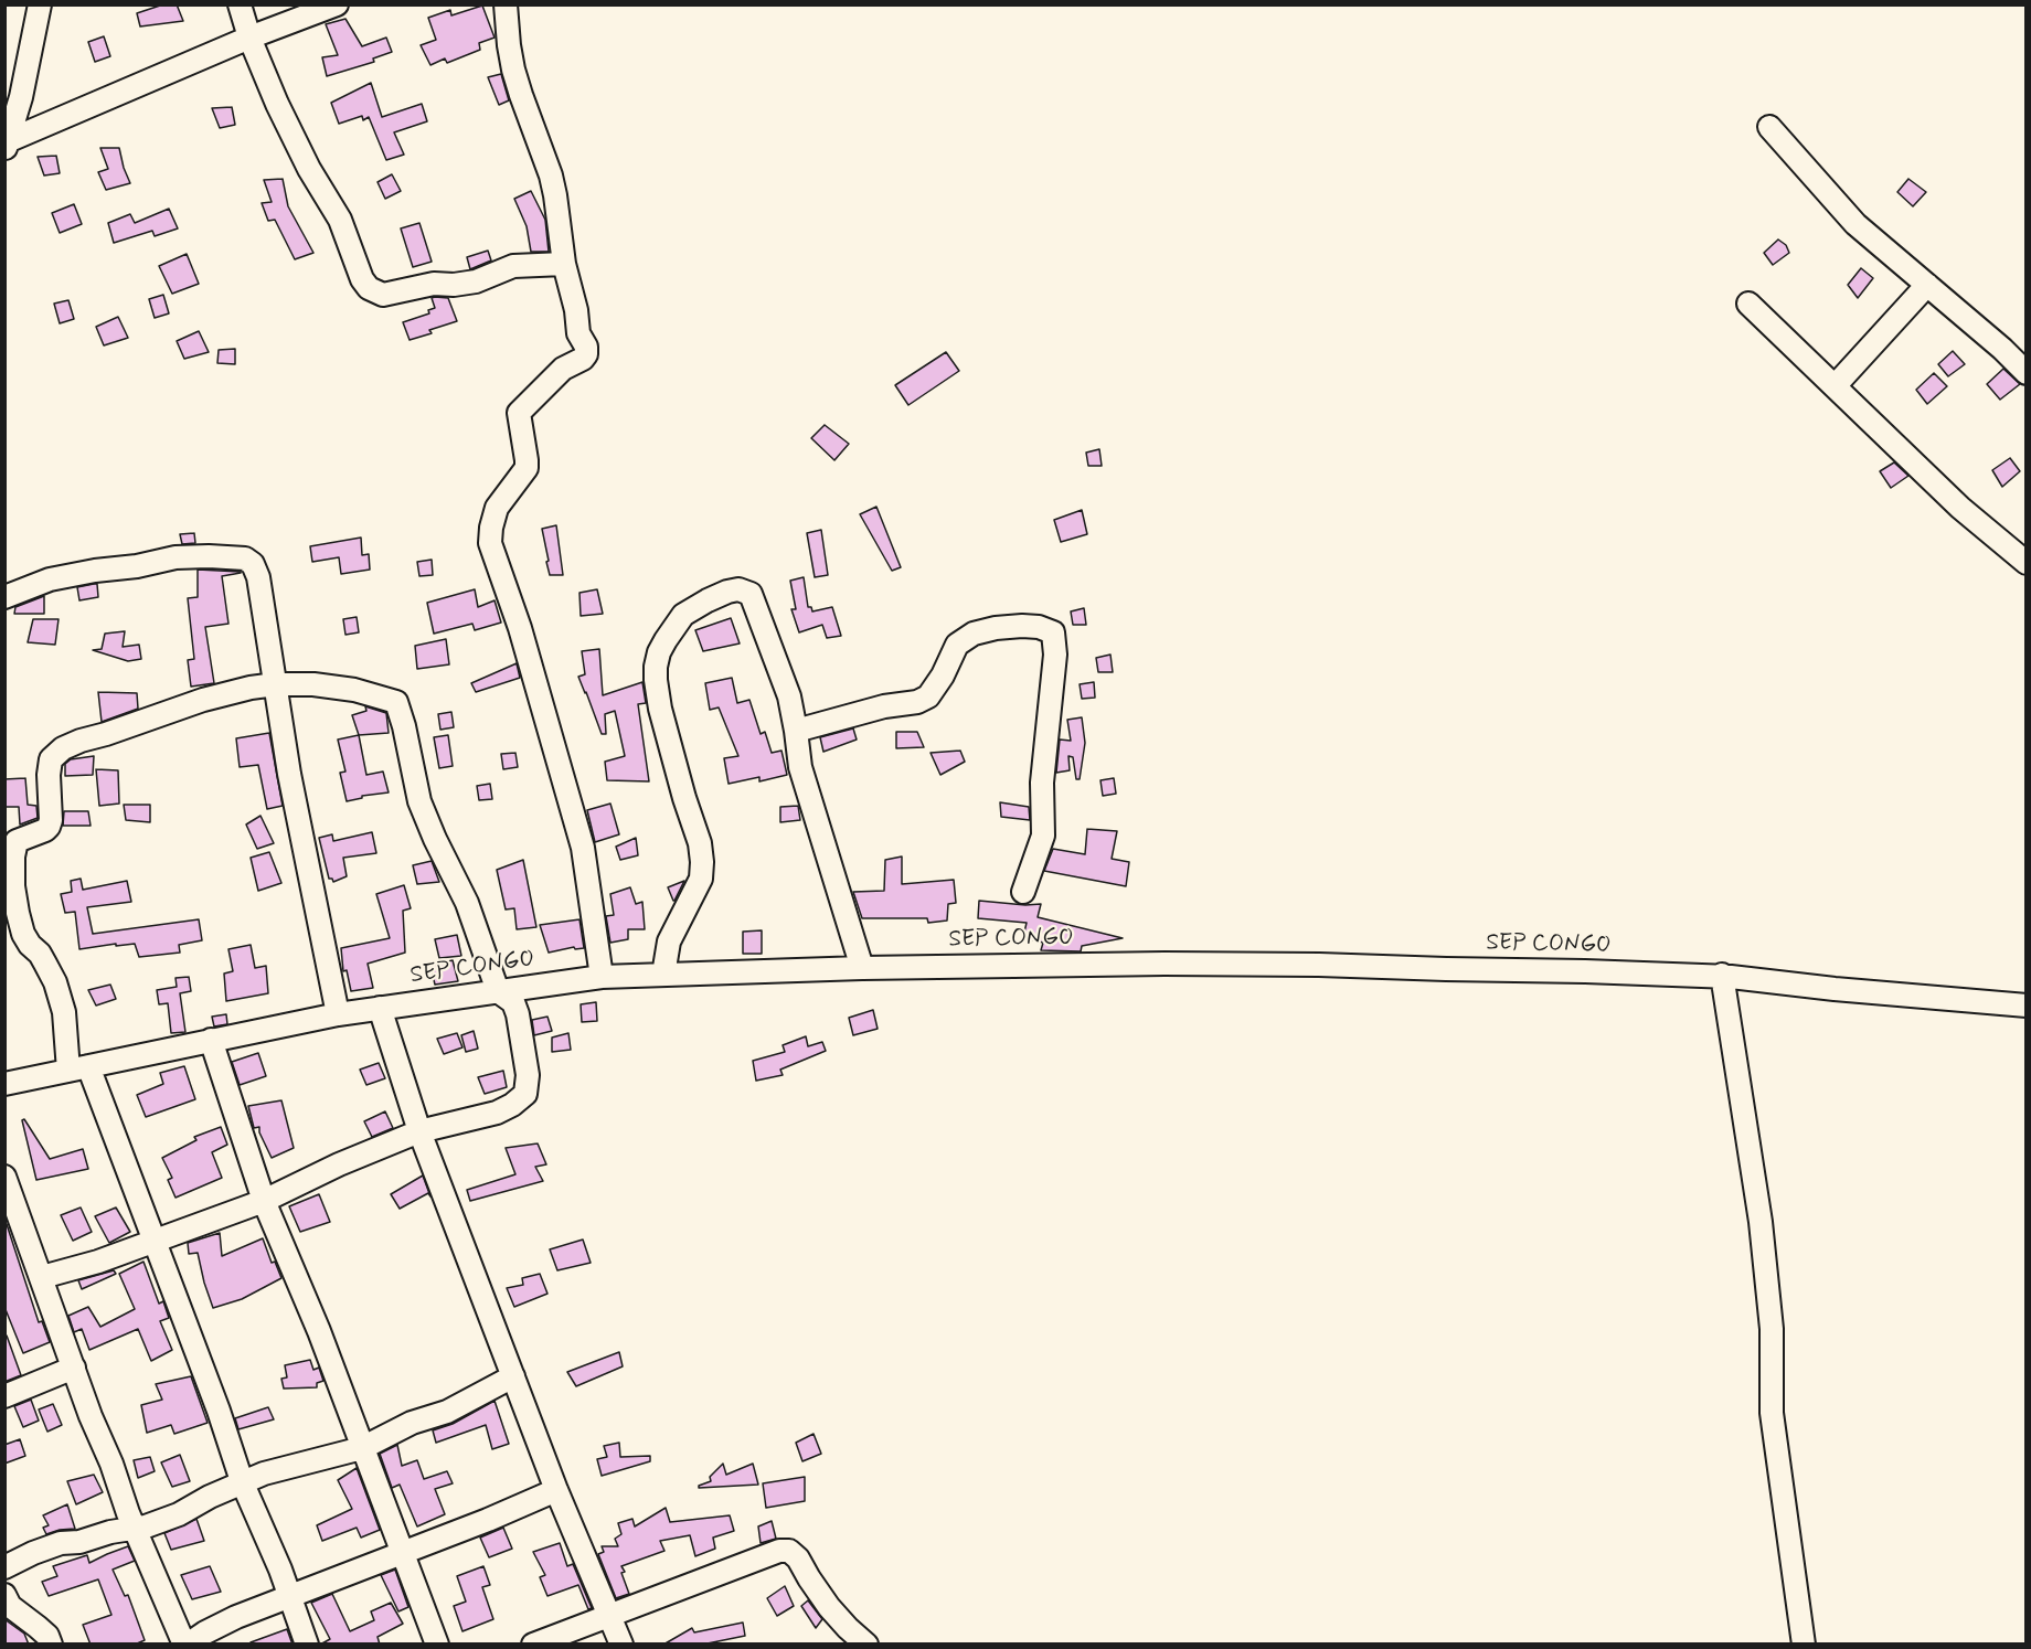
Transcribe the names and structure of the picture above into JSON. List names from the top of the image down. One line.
{"streets":{"street":["SEP CONGO"]}}
